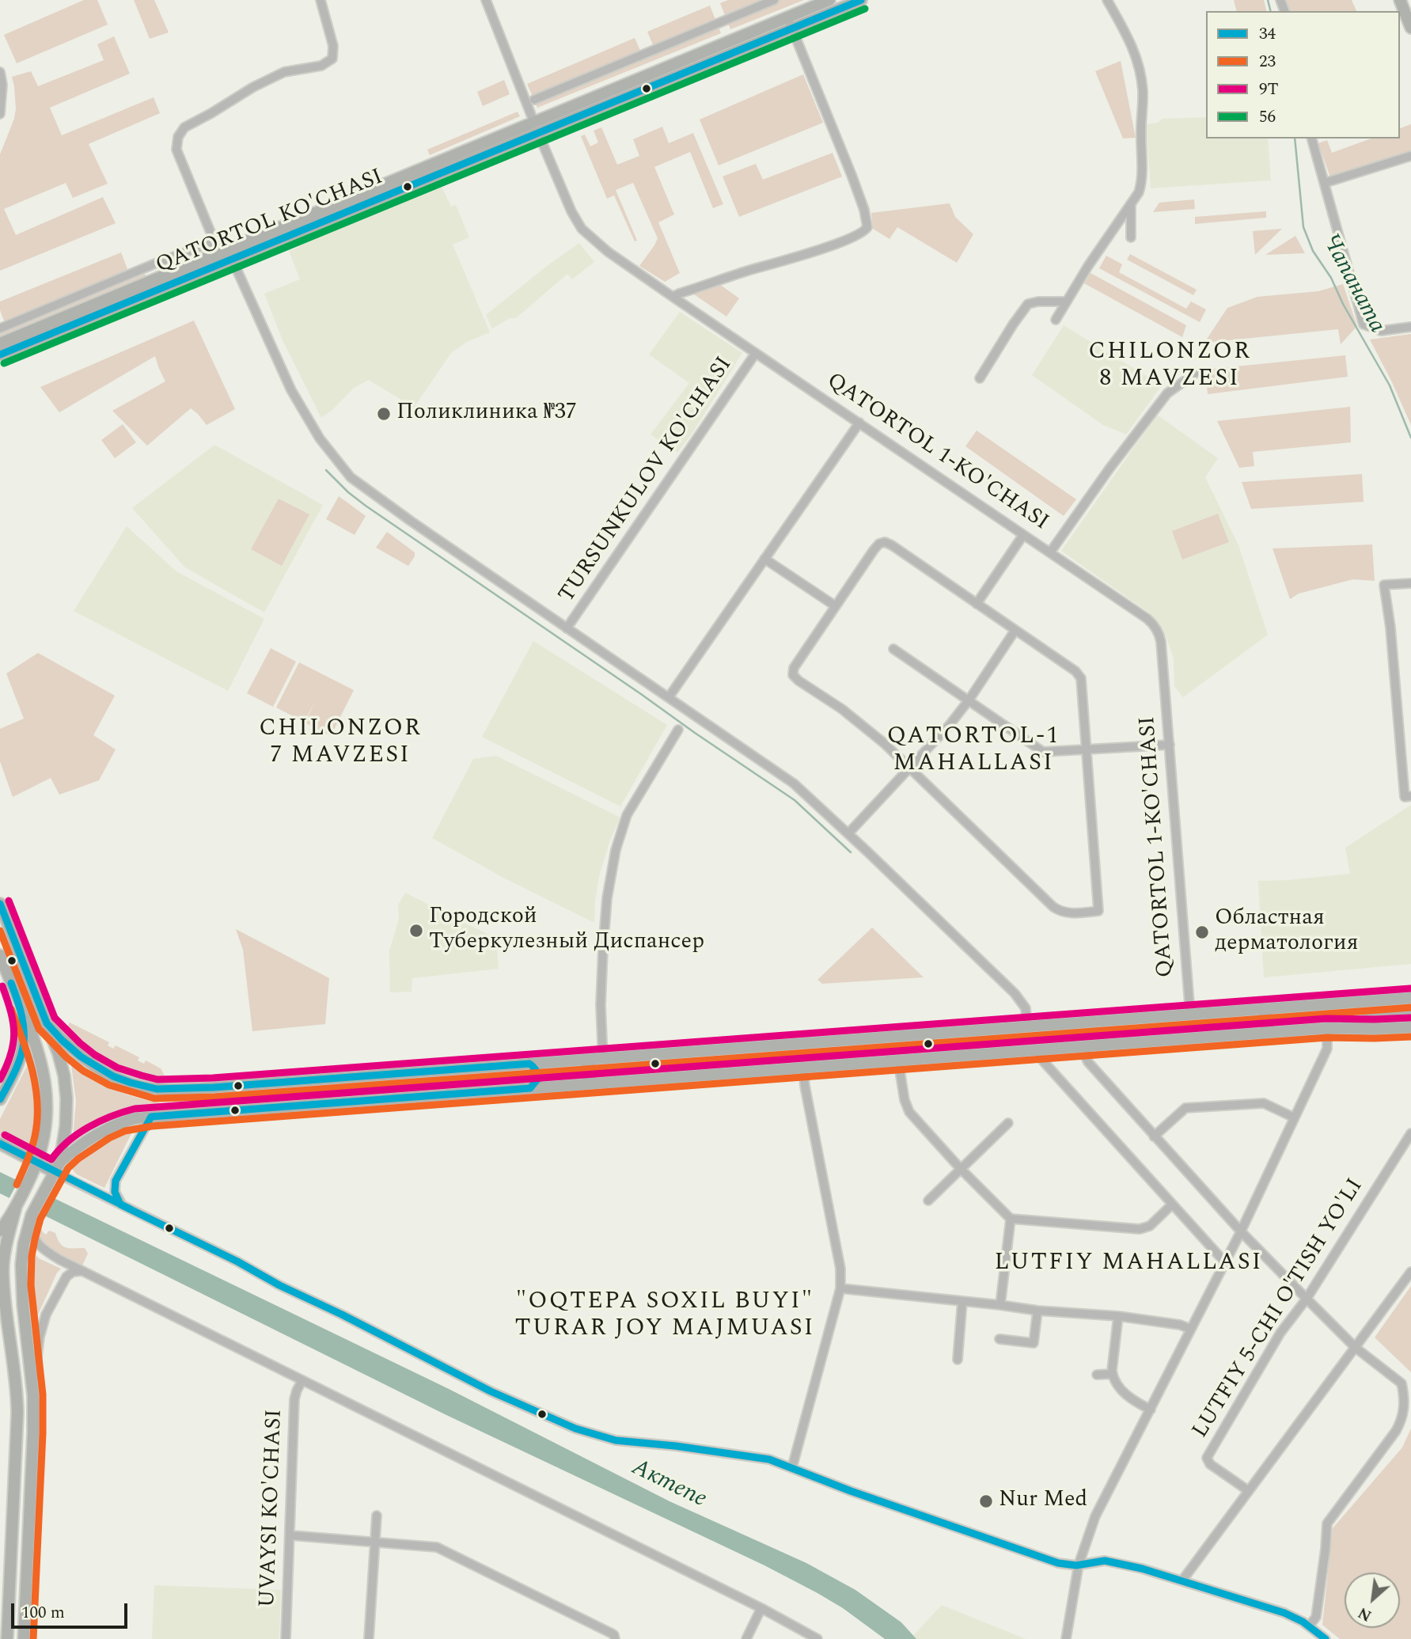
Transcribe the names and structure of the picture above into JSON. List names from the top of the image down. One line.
{"streets":{"main road":["QATORTOL KO'CHASI"],"street":["QATORTOL 1-KO'CHASI","TURSUNKULOV KO'CHASI","LUTFIY 5-CHI O'TISH YO'LI","UVAYSI KO'CHASI"]},"crossings":[["QATORTOL KO'CHASI","QATORTOL 1-KO'CHASI"],["QATORTOL 1-KO'CHASI","TURSUNKULOV KO'CHASI"]],"districts":["CHILONZOR 8 MAVZESI","CHILONZOR 7 MAVZESI","QATORTOL-1 MAHALLASI","LUTFIY MAHALLASI","\"OQTEPA SOXIL BUYI\" TURAR JOY MAJMUASI"],"water":["Чапаната","Актепе"],"places":["Поликлиника №37","Городской Туберкулезный Диспансер","Областная дерматология","Nur Med"],"lines":["transit line 34","transit line 56","transit line 9Т","transit line 23"],"legend":["34","23","9Т","56"],"scale_bar":"100 m","north":"bottom left"}
